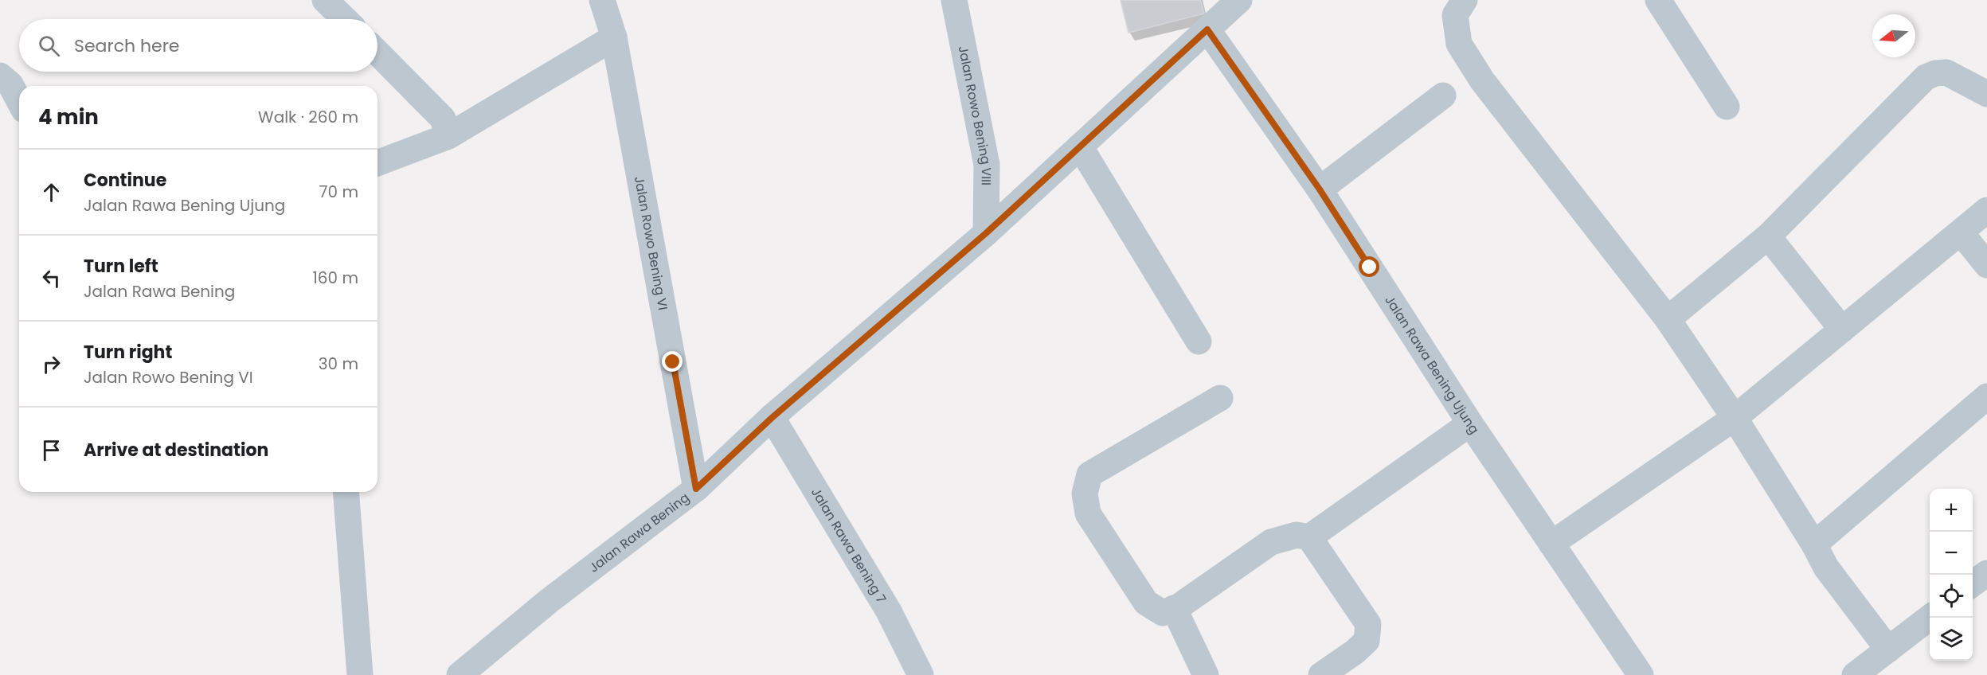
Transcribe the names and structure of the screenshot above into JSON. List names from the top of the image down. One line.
{"streets":{"street":["Jalan Rowo Bening VIII","Jalan Rowo Bening VI","Jalan Rawa Bening Ujung","Jalan Rawa Bening","Jalan Rawa Bening 7"]},"crossings":[["Jalan Rowo Bening VIII","Jalan Rawa Bening"],["Jalan Rowo Bening VI","Jalan Rawa Bening"],["Jalan Rawa Bening Ujung","Jalan Rawa Bening"],["Jalan Rawa Bening","Jalan Rawa Bening 7"]],"north":"left","page":{"search":"Search here","heading":["4 min","Walk · 260 m"],"list":[["Continue","Jalan Rawa Bening Ujung","70 m"],["Turn left","Jalan Rawa Bening","160 m"],["Turn right","Jalan Rowo Bening VI","30 m"],"Arrive at destination"],"map_buttons":["+","−"]}}
